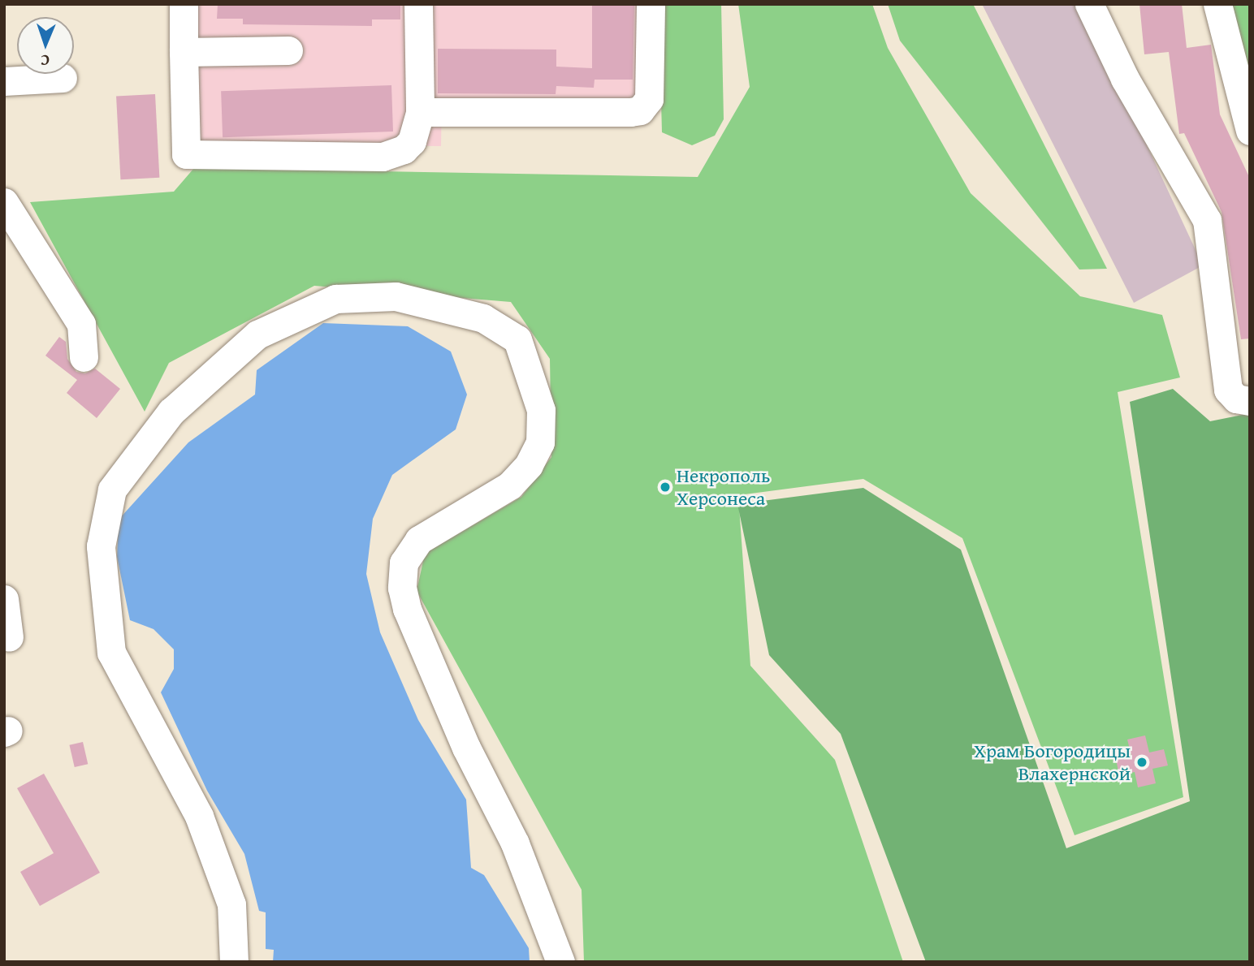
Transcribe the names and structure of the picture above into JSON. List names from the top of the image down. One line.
{"places":["Некрополь Херсонеса","Храм Богородицы Влахернской"],"north":"bottom"}
